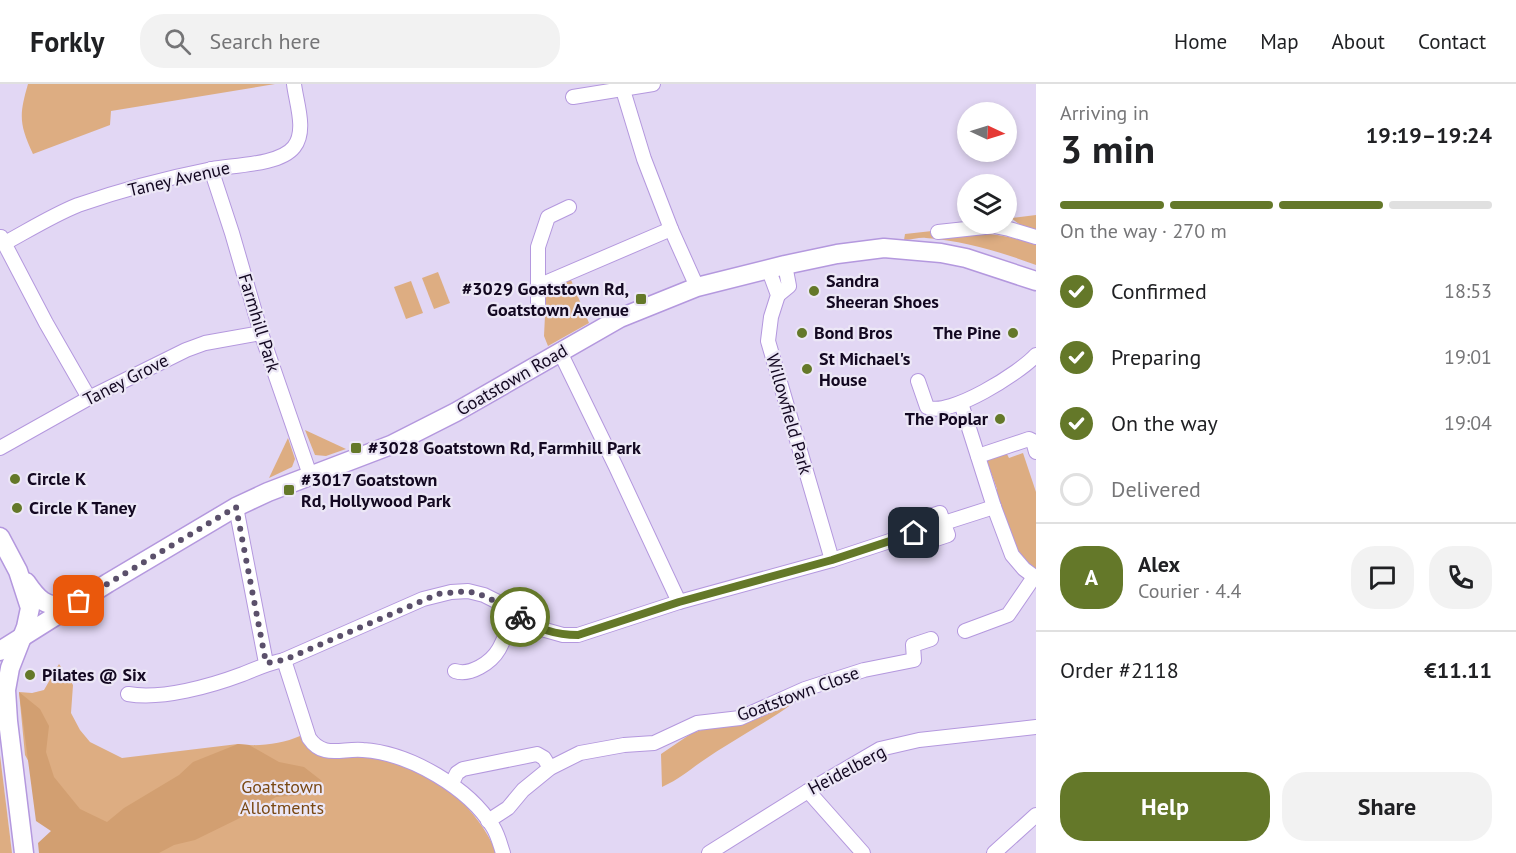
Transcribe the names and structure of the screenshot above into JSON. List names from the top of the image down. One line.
{"streets":{"main road":["Goatstown Road"],"street":["Taney Avenue","Farmhill Park","Taney Grove","Willowfield Park","Goatstown Close","Heidelberg"]},"crossings":[["Taney Avenue","Farmhill Park"],["Farmhill Park","Taney Grove"],["Farmhill Park","Goatstown Road"],["Goatstown Road","Willowfield Park"]],"parks":["Goatstown Allotments"],"places":{"other":["Sandra Sheeran Shoes","Bond Bros","The Pine","St Michael's House","The Poplar","Circle K","Circle K Taney","Pilates @ Six"],"transit":["#3029 Goatstown Rd, Goatstown Avenue","#3028 Goatstown Rd, Farmhill Park","#3017 Goatstown Rd, Hollywood Park"]},"north":"right","page":{"header":"Forkly","search":"Search here","nav":["Home","Map","About","Contact"],"heading":["3 min","Arriving in","19:19–19:24"],"panel":["Alex","Courier · 4.4","Order #2118","€11.11"],"bar":"On the way · 270 m","list":[["Confirmed","18:53"],["Preparing","19:01"],["On the way","19:04"],"Delivered"],"round":"A","buttons":["Help","Share"]}}
